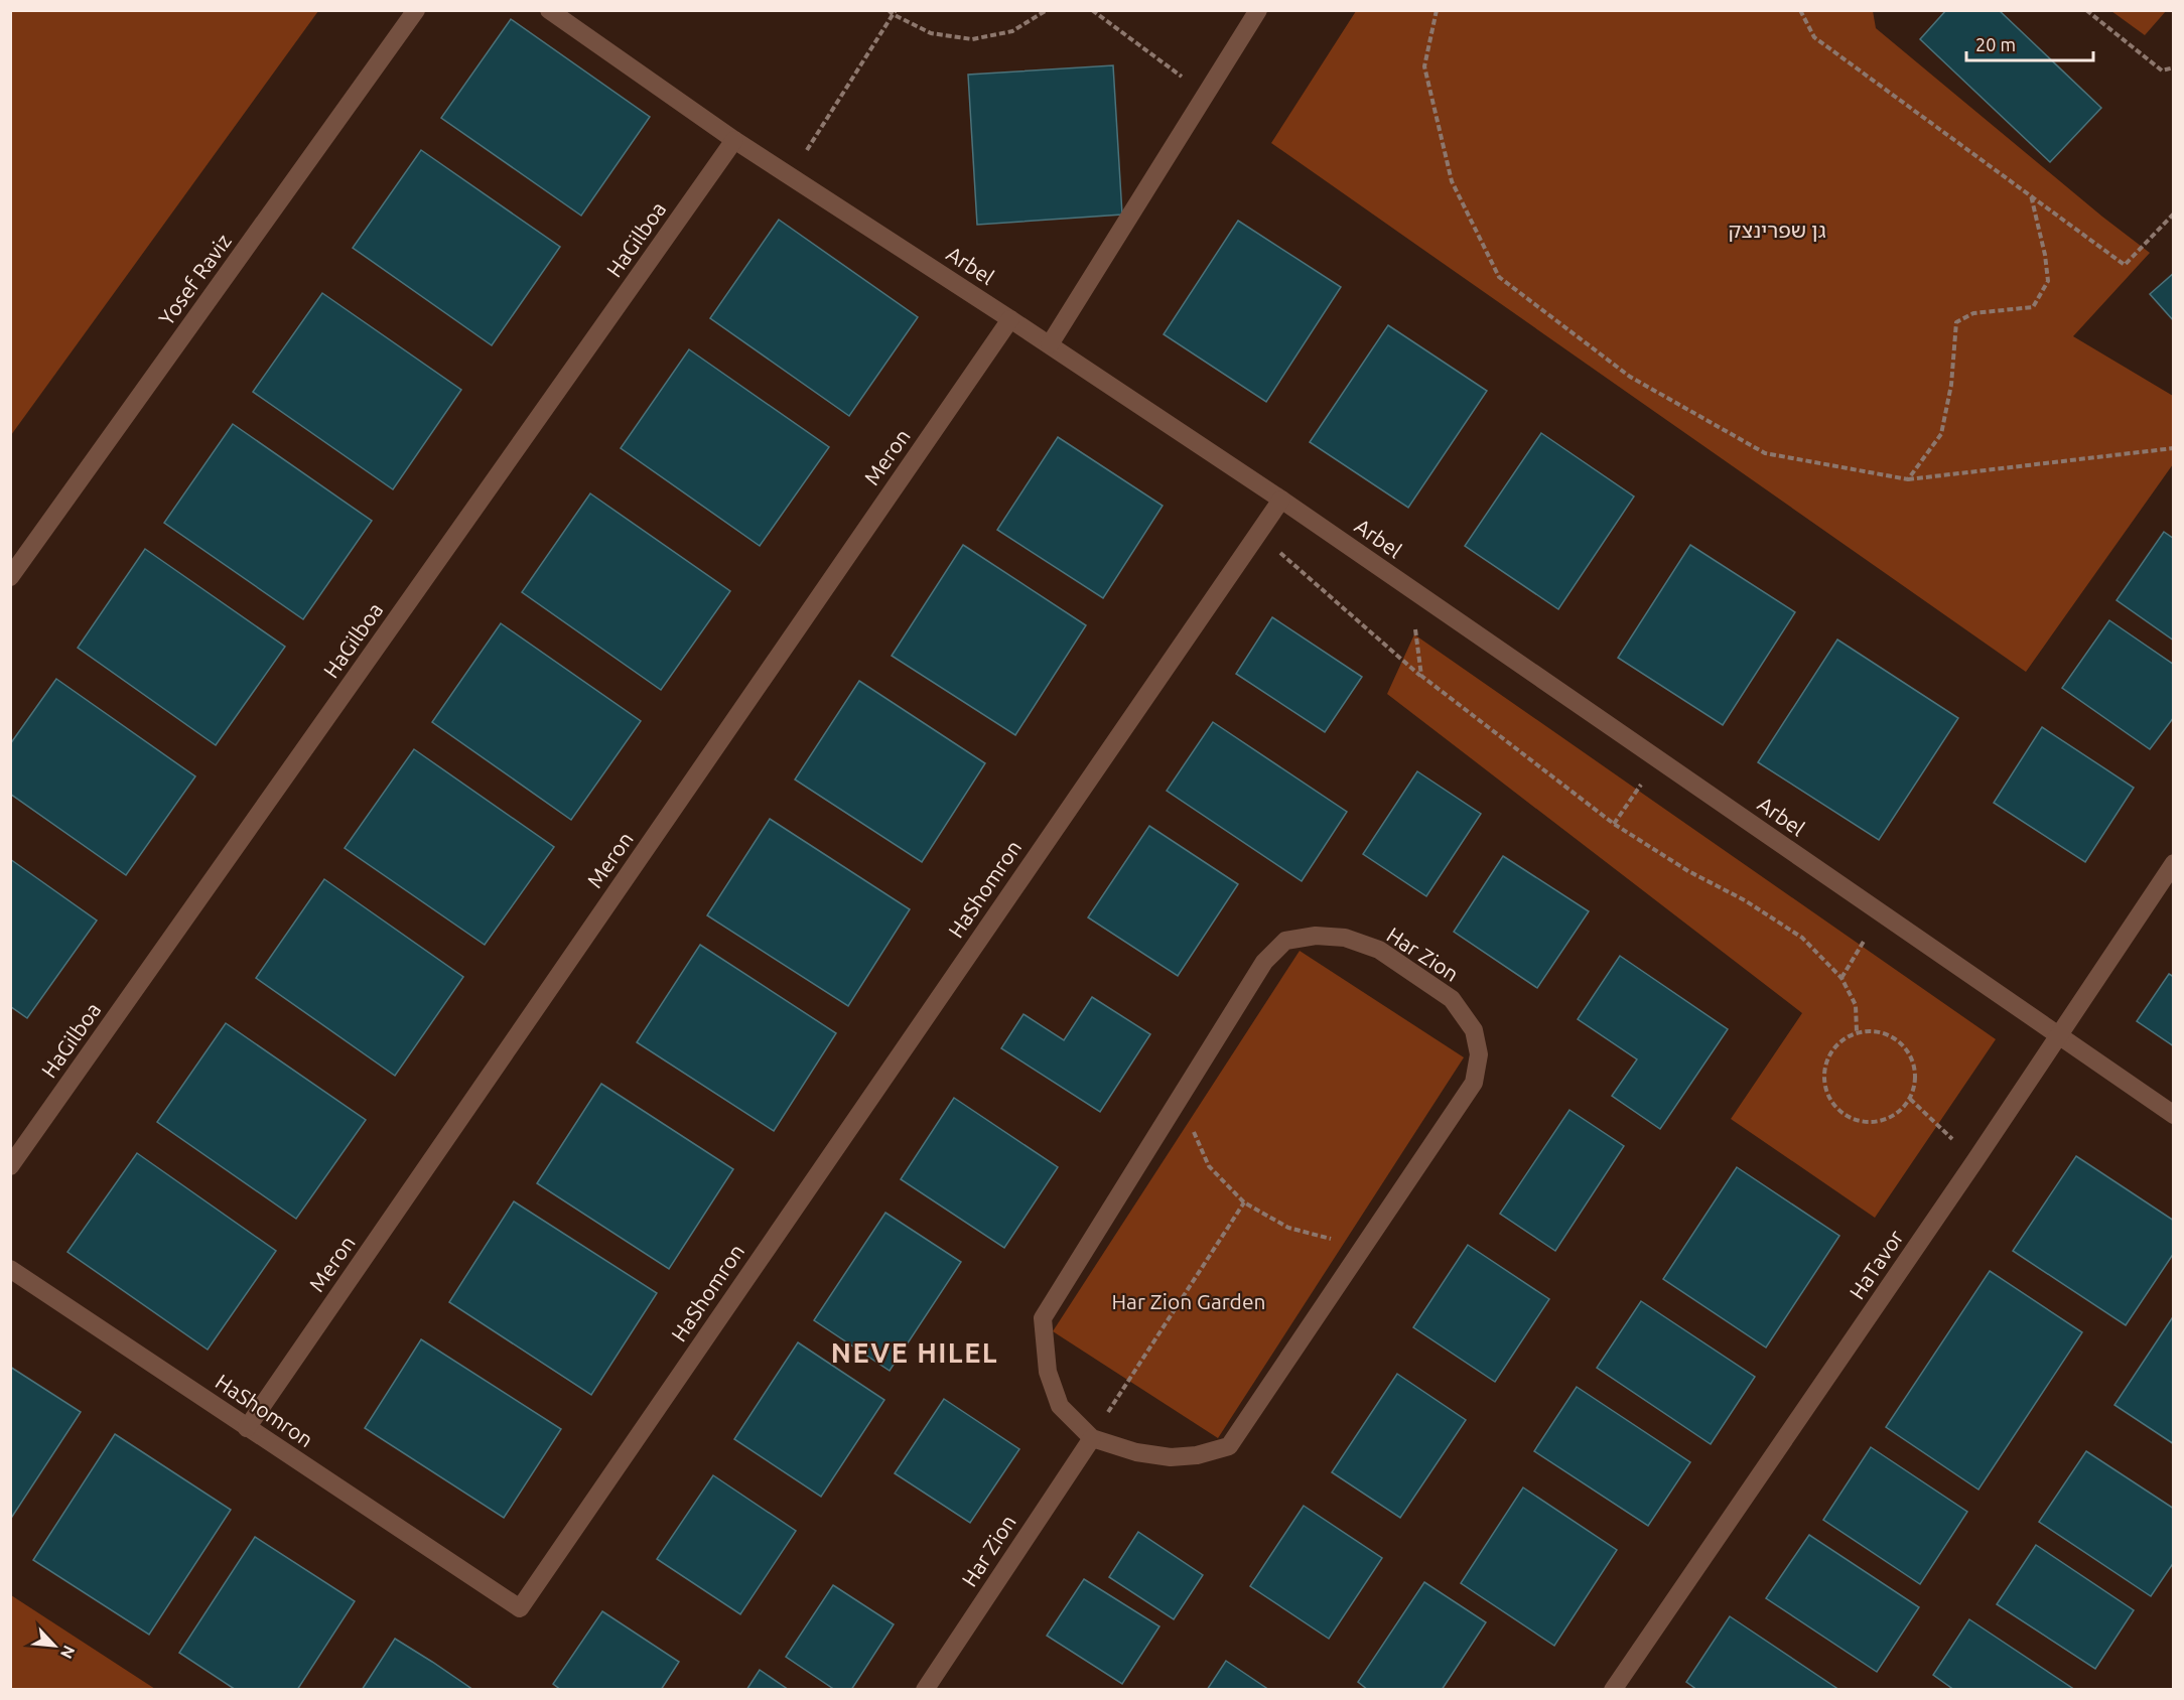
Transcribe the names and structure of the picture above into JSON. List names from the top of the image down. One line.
{"streets":{"street":["HaGilboa","Arbel","Yosef Raviz","Meron","HaShomron","Har Zion","HaTavor"]},"crossings":[["HaGilboa","Arbel"],["Arbel","Meron"],["Arbel","HaShomron"],["Arbel","HaTavor"],["Meron","HaShomron"]],"districts":["NEVE HILEL"],"parks":["גן שפרינצק","Har Zion Garden"],"scale_bar":"20 m","north":"bottom right"}
